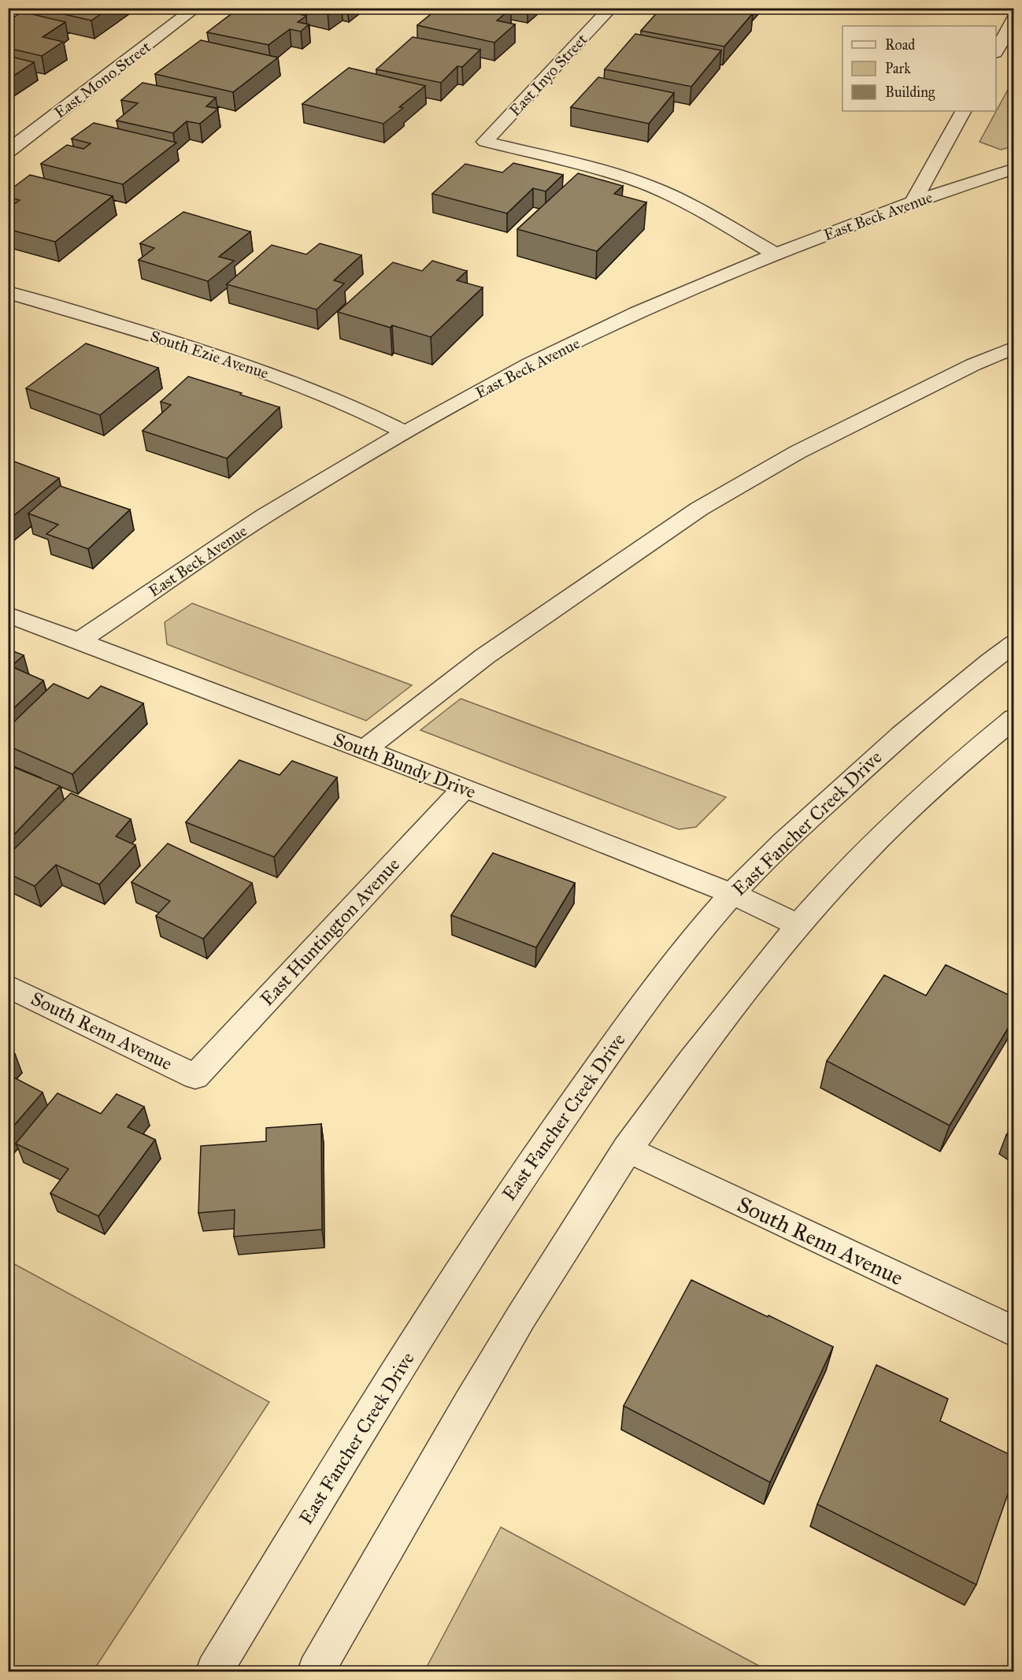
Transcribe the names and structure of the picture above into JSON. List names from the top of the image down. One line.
{"streets":{"street":["East Inyo Street","East Mono Street","East Beck Avenue","South Ezie Avenue","South Bundy Drive","East Fancher Creek Drive","East Huntington Avenue","South Renn Avenue"]},"crossings":[["East Inyo Street","East Beck Avenue"],["East Beck Avenue","South Ezie Avenue"],["East Beck Avenue","South Bundy Drive"],["South Bundy Drive","East Fancher Creek Drive"],["South Bundy Drive","East Huntington Avenue"],["East Huntington Avenue","South Renn Avenue"]],"legend":["Road","Park","Building"]}
